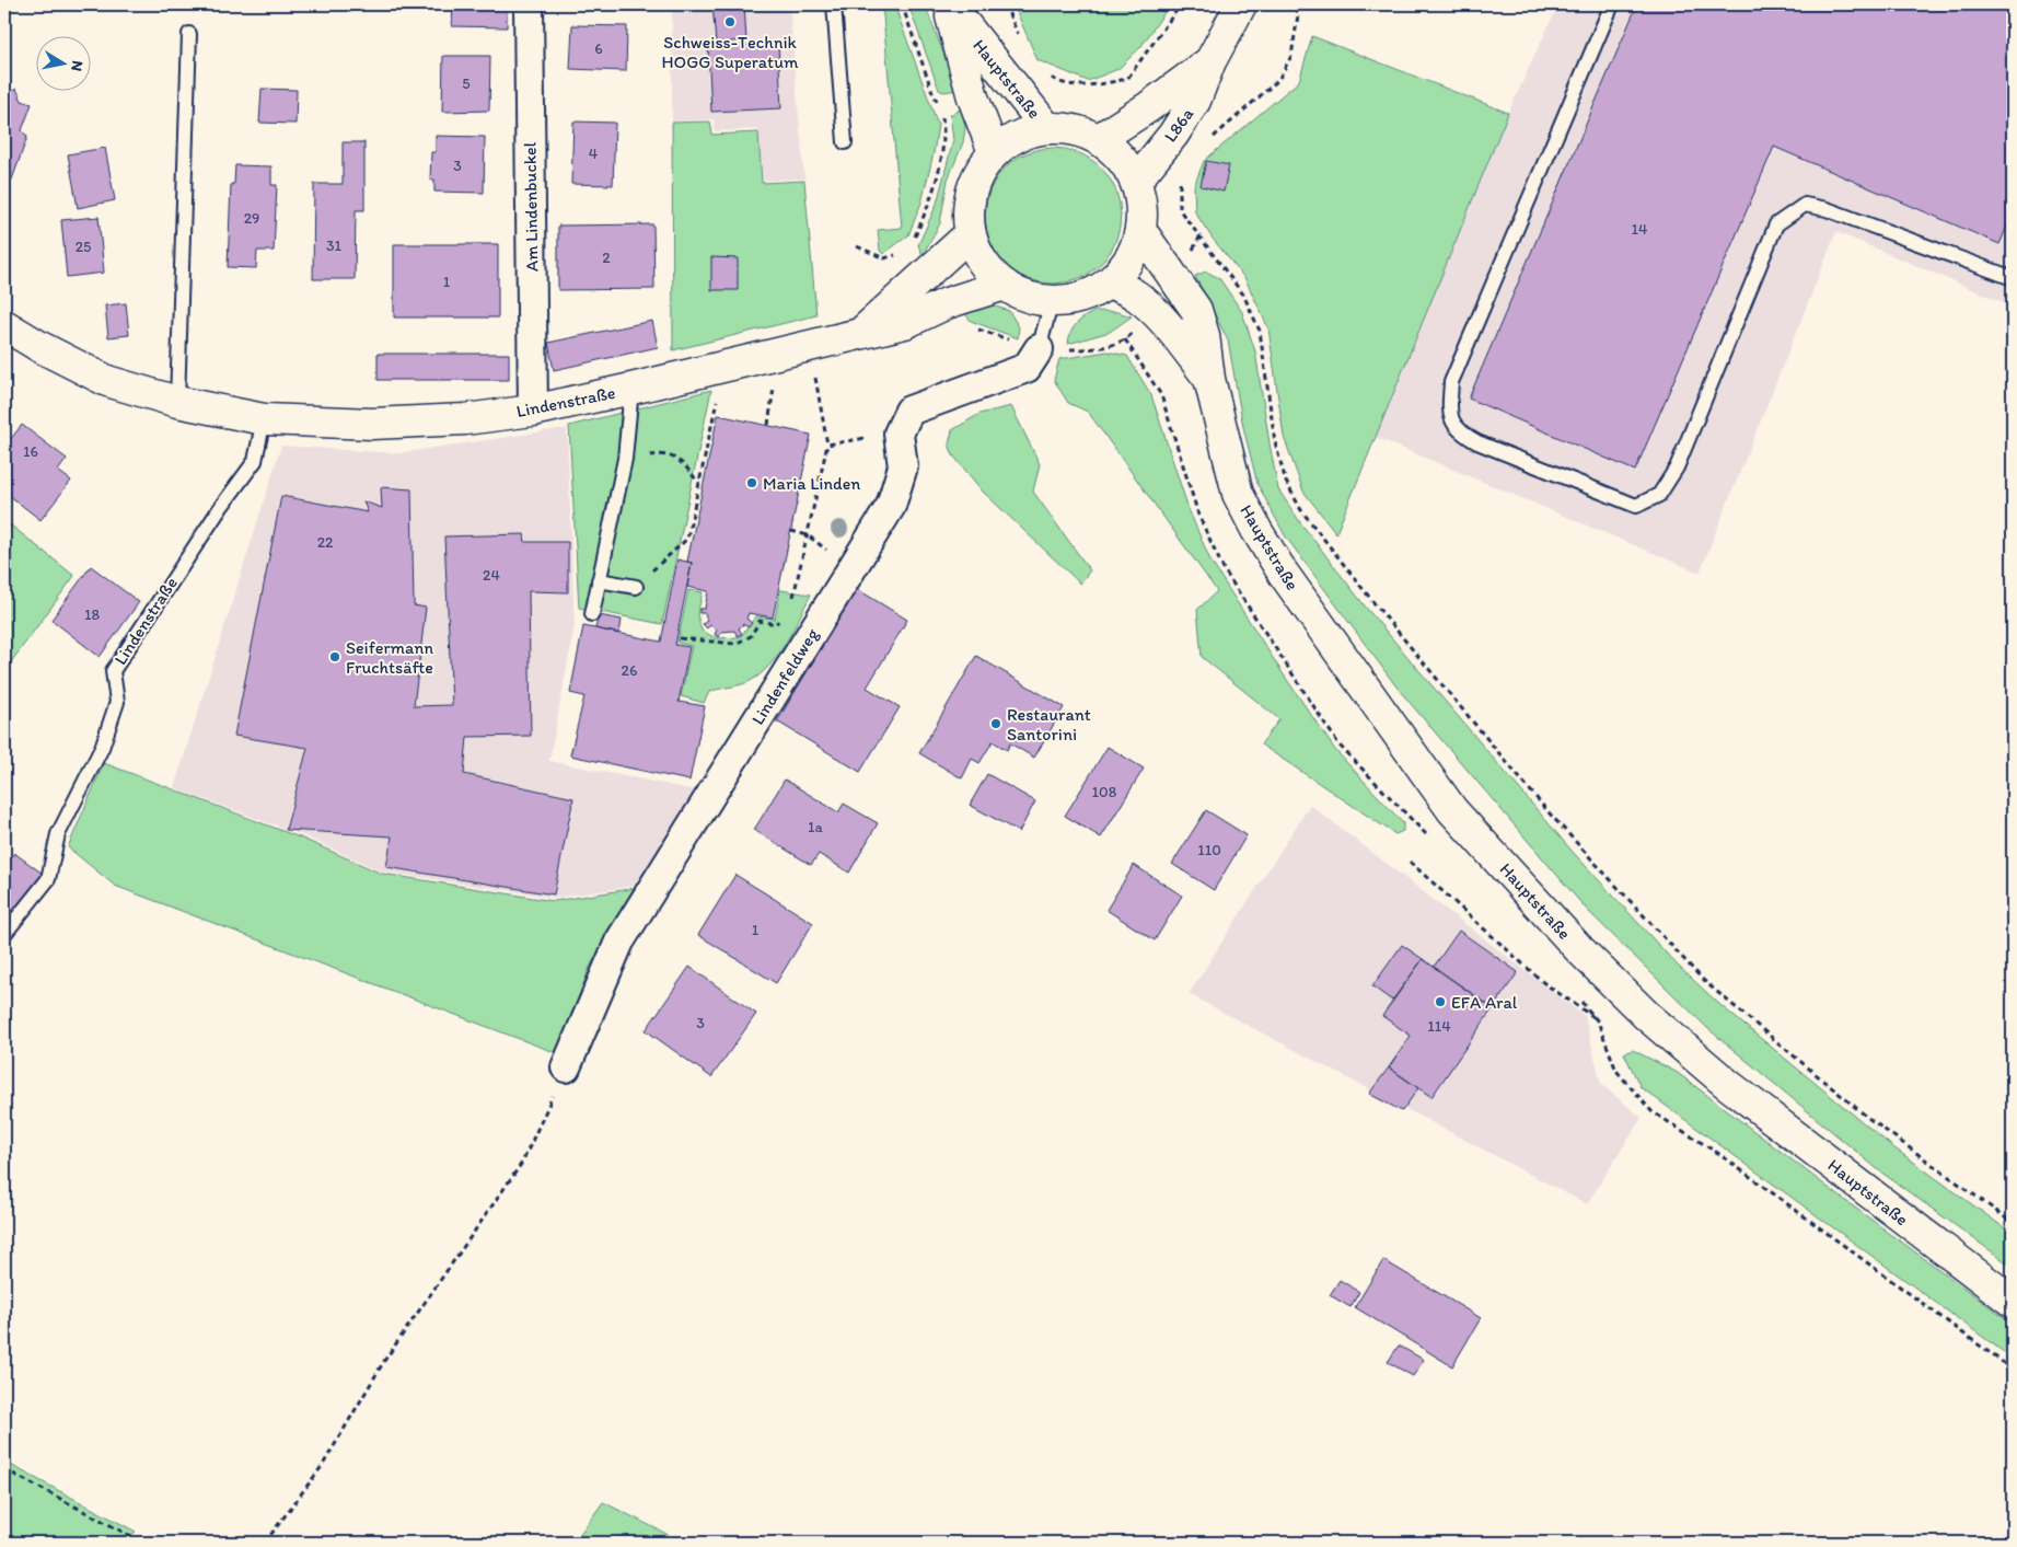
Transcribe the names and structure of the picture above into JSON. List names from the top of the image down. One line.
{"streets":{"main road":["Hauptstraße","L86a","Lindenstraße"],"street":["Am Lindenbuckel","Lindenfeldweg"]},"crossings":[["Hauptstraße","L86a"],["Hauptstraße","Lindenstraße"],["L86a","Lindenstraße"],["Am Lindenbuckel","Lindenstraße"]],"places":["Schweiss-Technik HOGG Superatum","Maria Linden","Seifermann Fruchtsäfte","Restaurant Santorini","EFA Aral"],"house_numbers":["6","5","4","3","29","14","31","25","2","1","16","22","24","18","26","108","1a","110","1","3","114"],"north":"right"}
